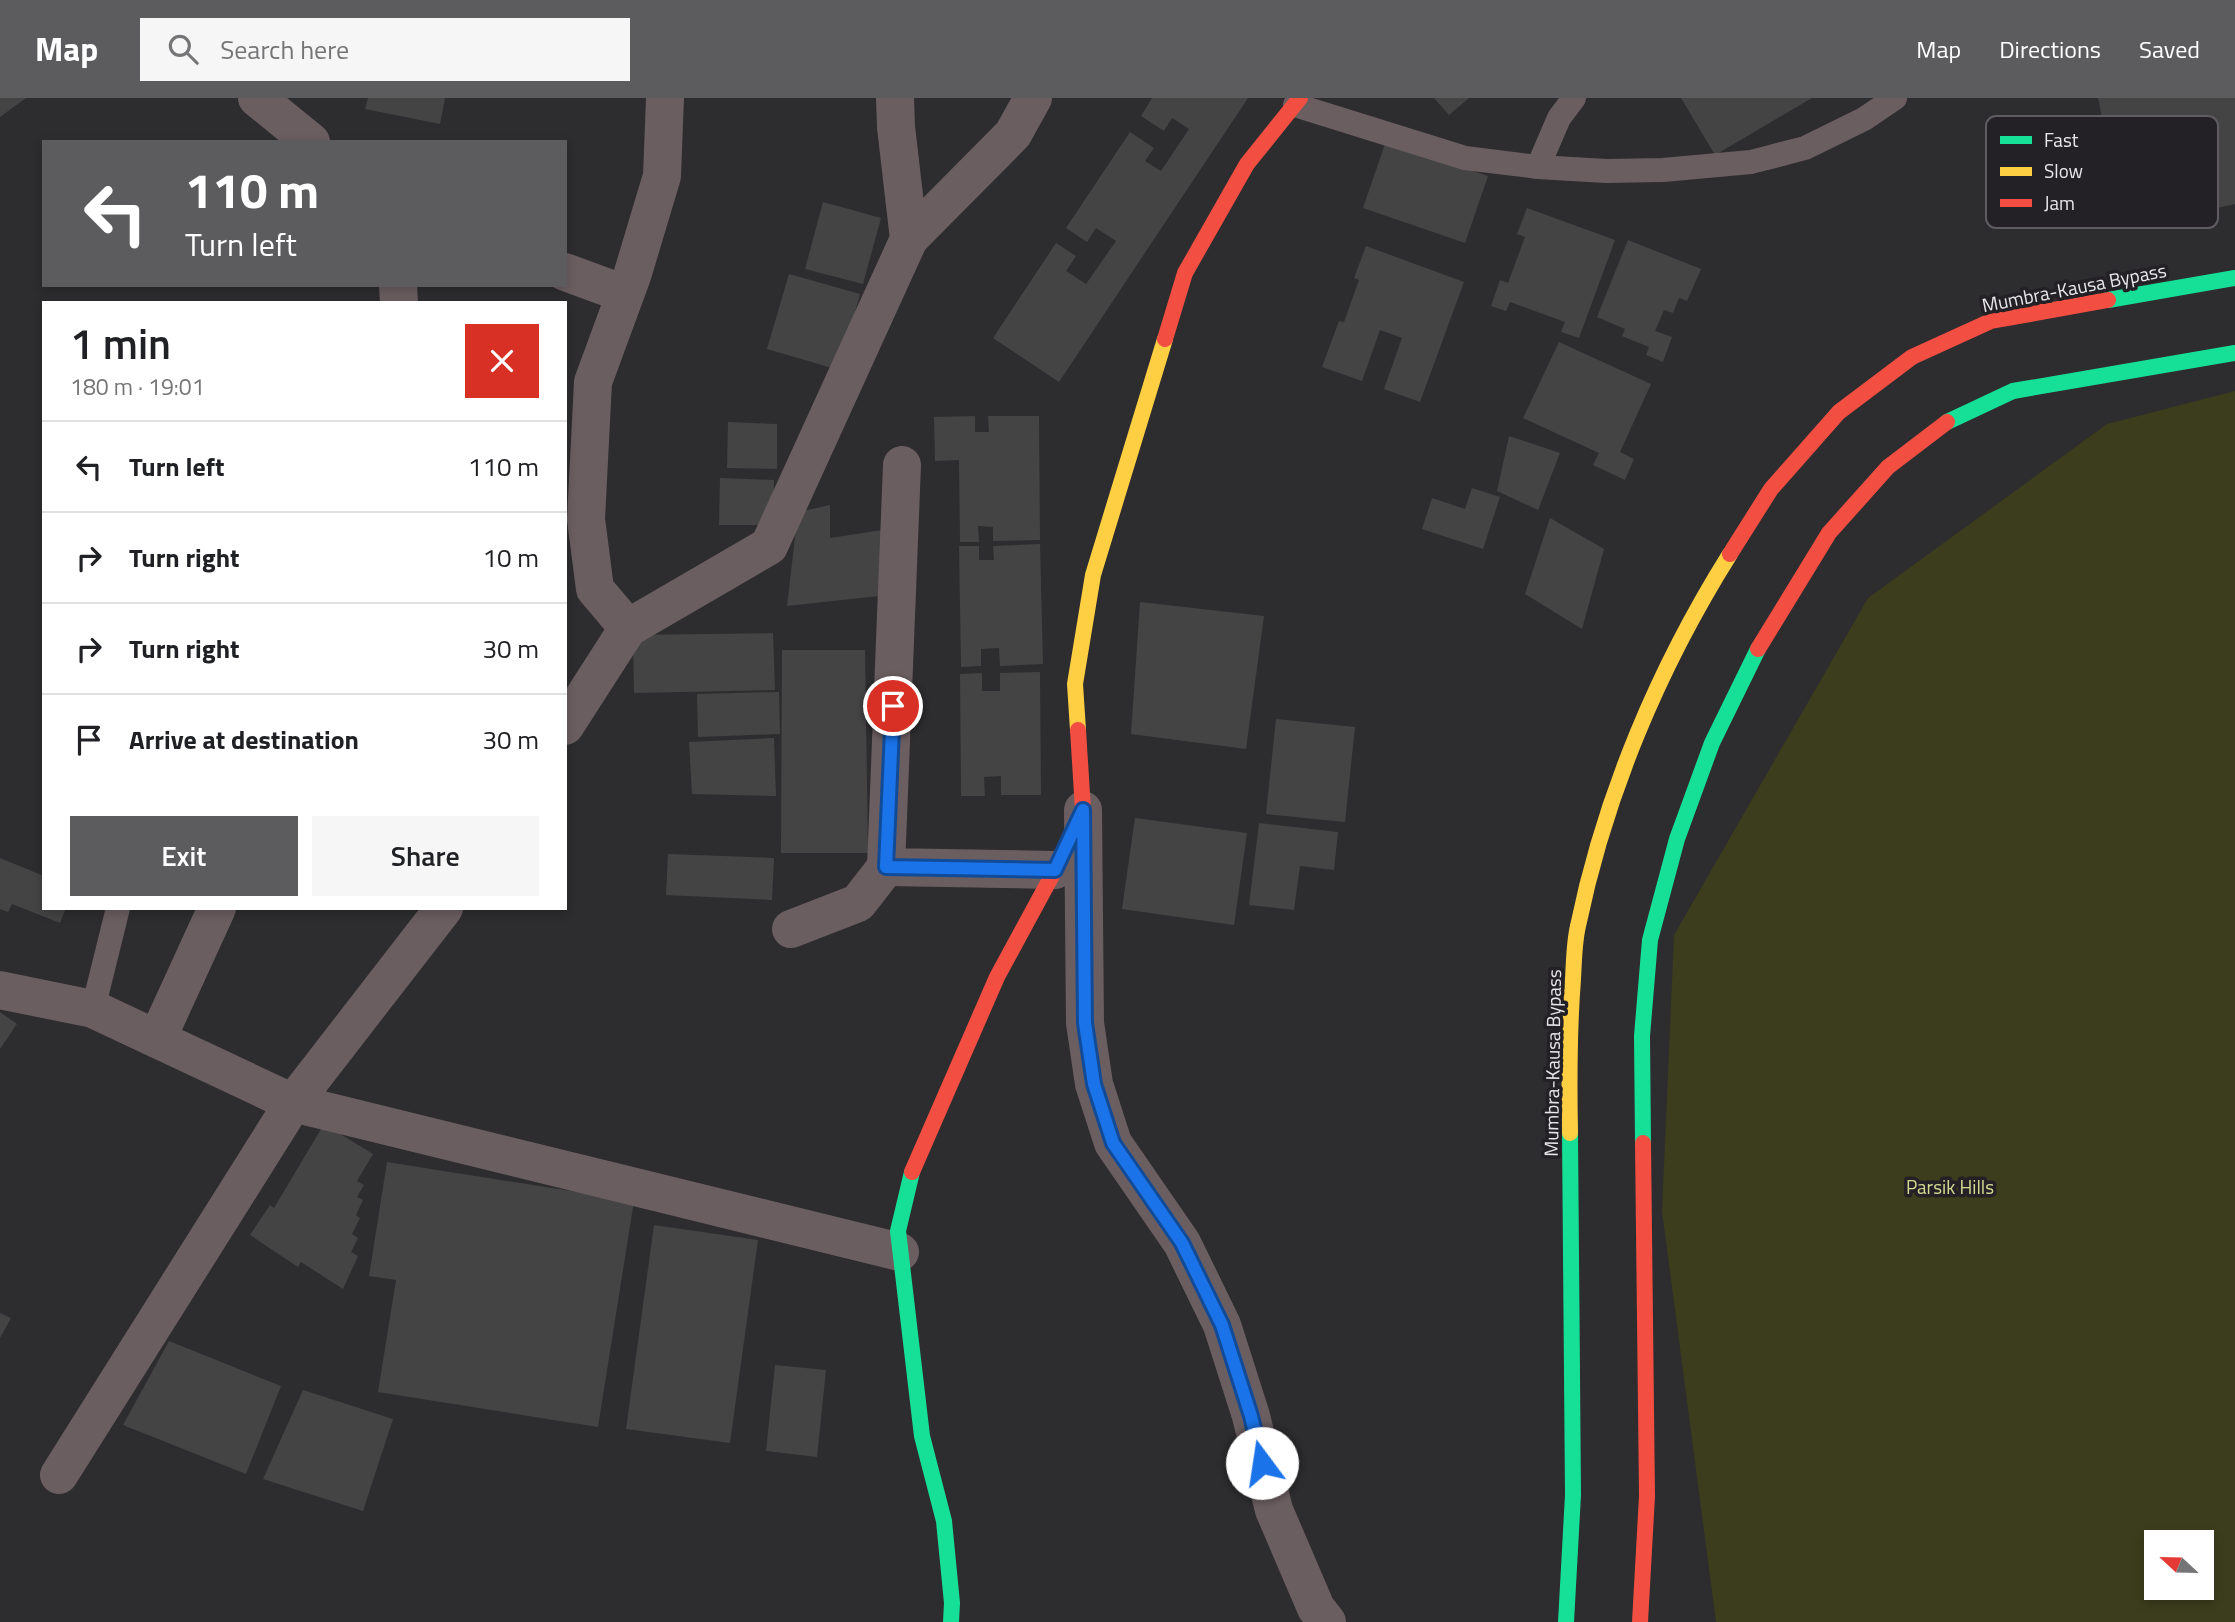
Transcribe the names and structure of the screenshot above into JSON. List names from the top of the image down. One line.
{"streets":{"main road":["Mumbra-Kausa Bypass"]},"parks":["Parsik Hills"],"legend":["Fast","Slow","Jam"],"north":"left","page":{"header":"Map","search":"Search here","nav":["Map","Directions","Saved"],"turn":["110 m","Turn left"],"heading":["1 min","180 m · 19:01"],"list":[{"name":"Turn left","value":"110 m"},{"name":"Turn right","value":"10 m"},{"name":"Turn right","value":"30 m"},{"name":"Arrive at destination","value":"30 m"}],"buttons":["Exit","Share"]}}
